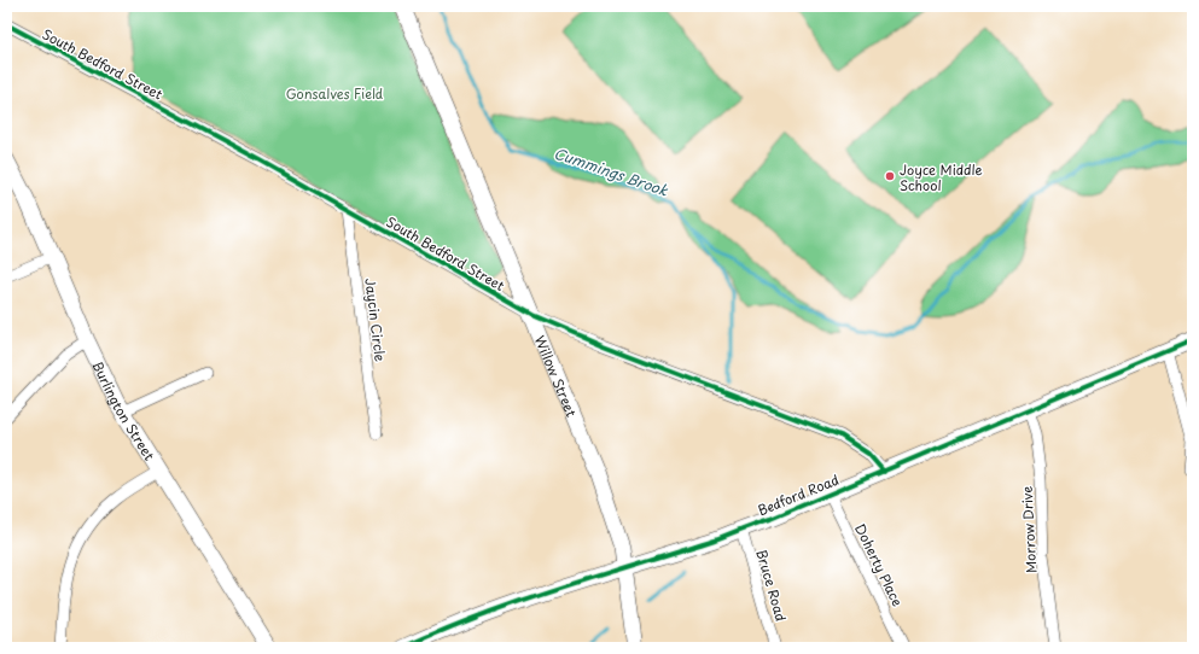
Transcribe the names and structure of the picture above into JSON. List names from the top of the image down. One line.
{"streets":{"street":["South Bedford Street","Jaycin Circle","Willow Street","Burlington Street","Bedford Road","Morrow Drive","Doherty Place","Bruce Road"]},"crossings":[["South Bedford Street","Jaycin Circle"],["South Bedford Street","Willow Street"],["South Bedford Street","Bedford Road"],["Willow Street","Bedford Road"],["Bedford Road","Morrow Drive"],["Bedford Road","Doherty Place"],["Bedford Road","Bruce Road"]],"water":["Cummings Brook"],"parks":["Gonsalves Field"],"places":["Joyce Middle School"]}
